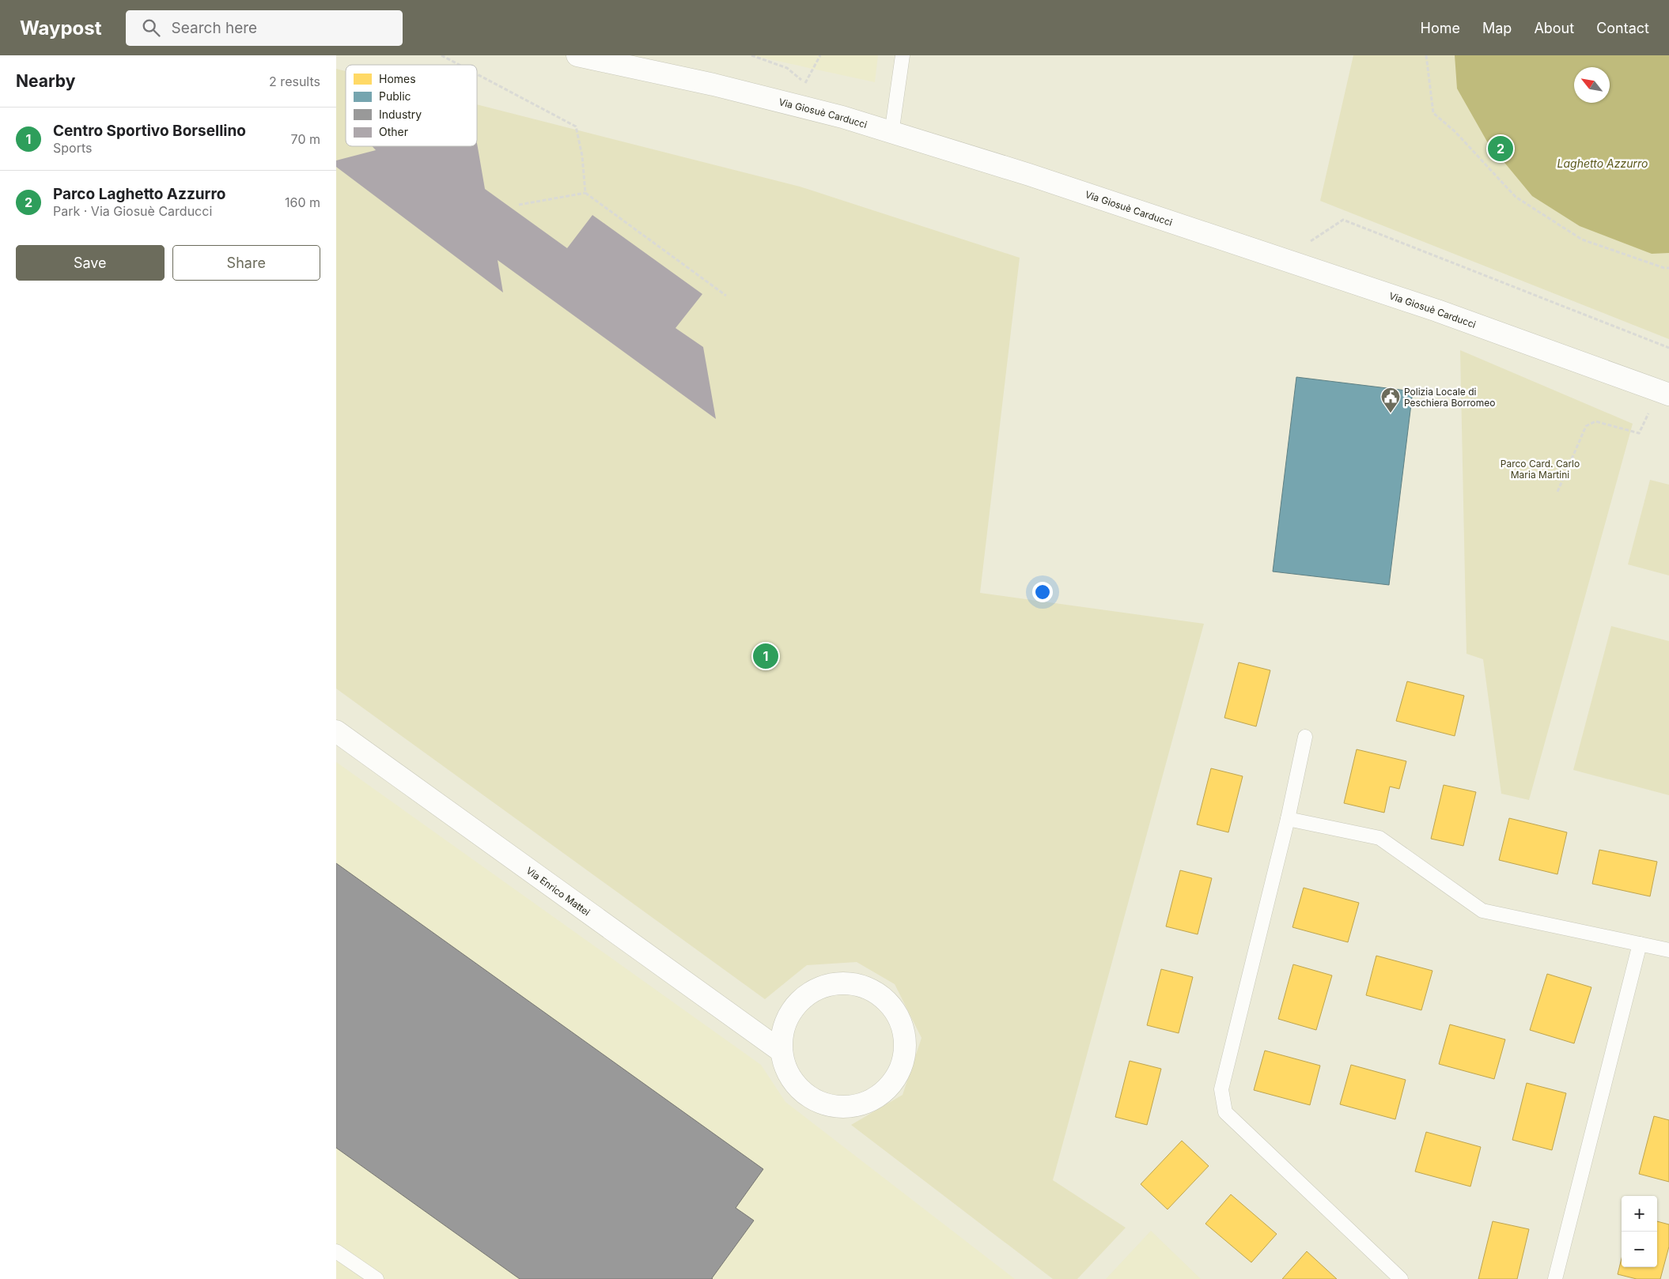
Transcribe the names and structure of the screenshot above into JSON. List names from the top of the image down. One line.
{"streets":{"street":["Via Giosuè Carducci","Via Enrico Mattei"]},"water":["Laghetto Azzurro"],"parks":["Parco Card. Carlo Maria Martini"],"places":{"public building":["Polizia Locale di Peschiera Borromeo"]},"legend":["Homes","Public","Industry","Other"],"north":"top left","page":{"header":"Waypost","search":"Search here","nav":["Home","Map","About","Contact"],"heading":["Nearby","2 results"],"list":[{"mark":"1","name":"Centro Sportivo Borsellino","note":"Sports","value":"70 m"},{"mark":"2","name":"Parco Laghetto Azzurro","note":"Park · Via Giosuè Carducci","value":"160 m"}],"pins":["2","1"],"buttons":["Save","Share"],"map_buttons":["+","−"]}}
